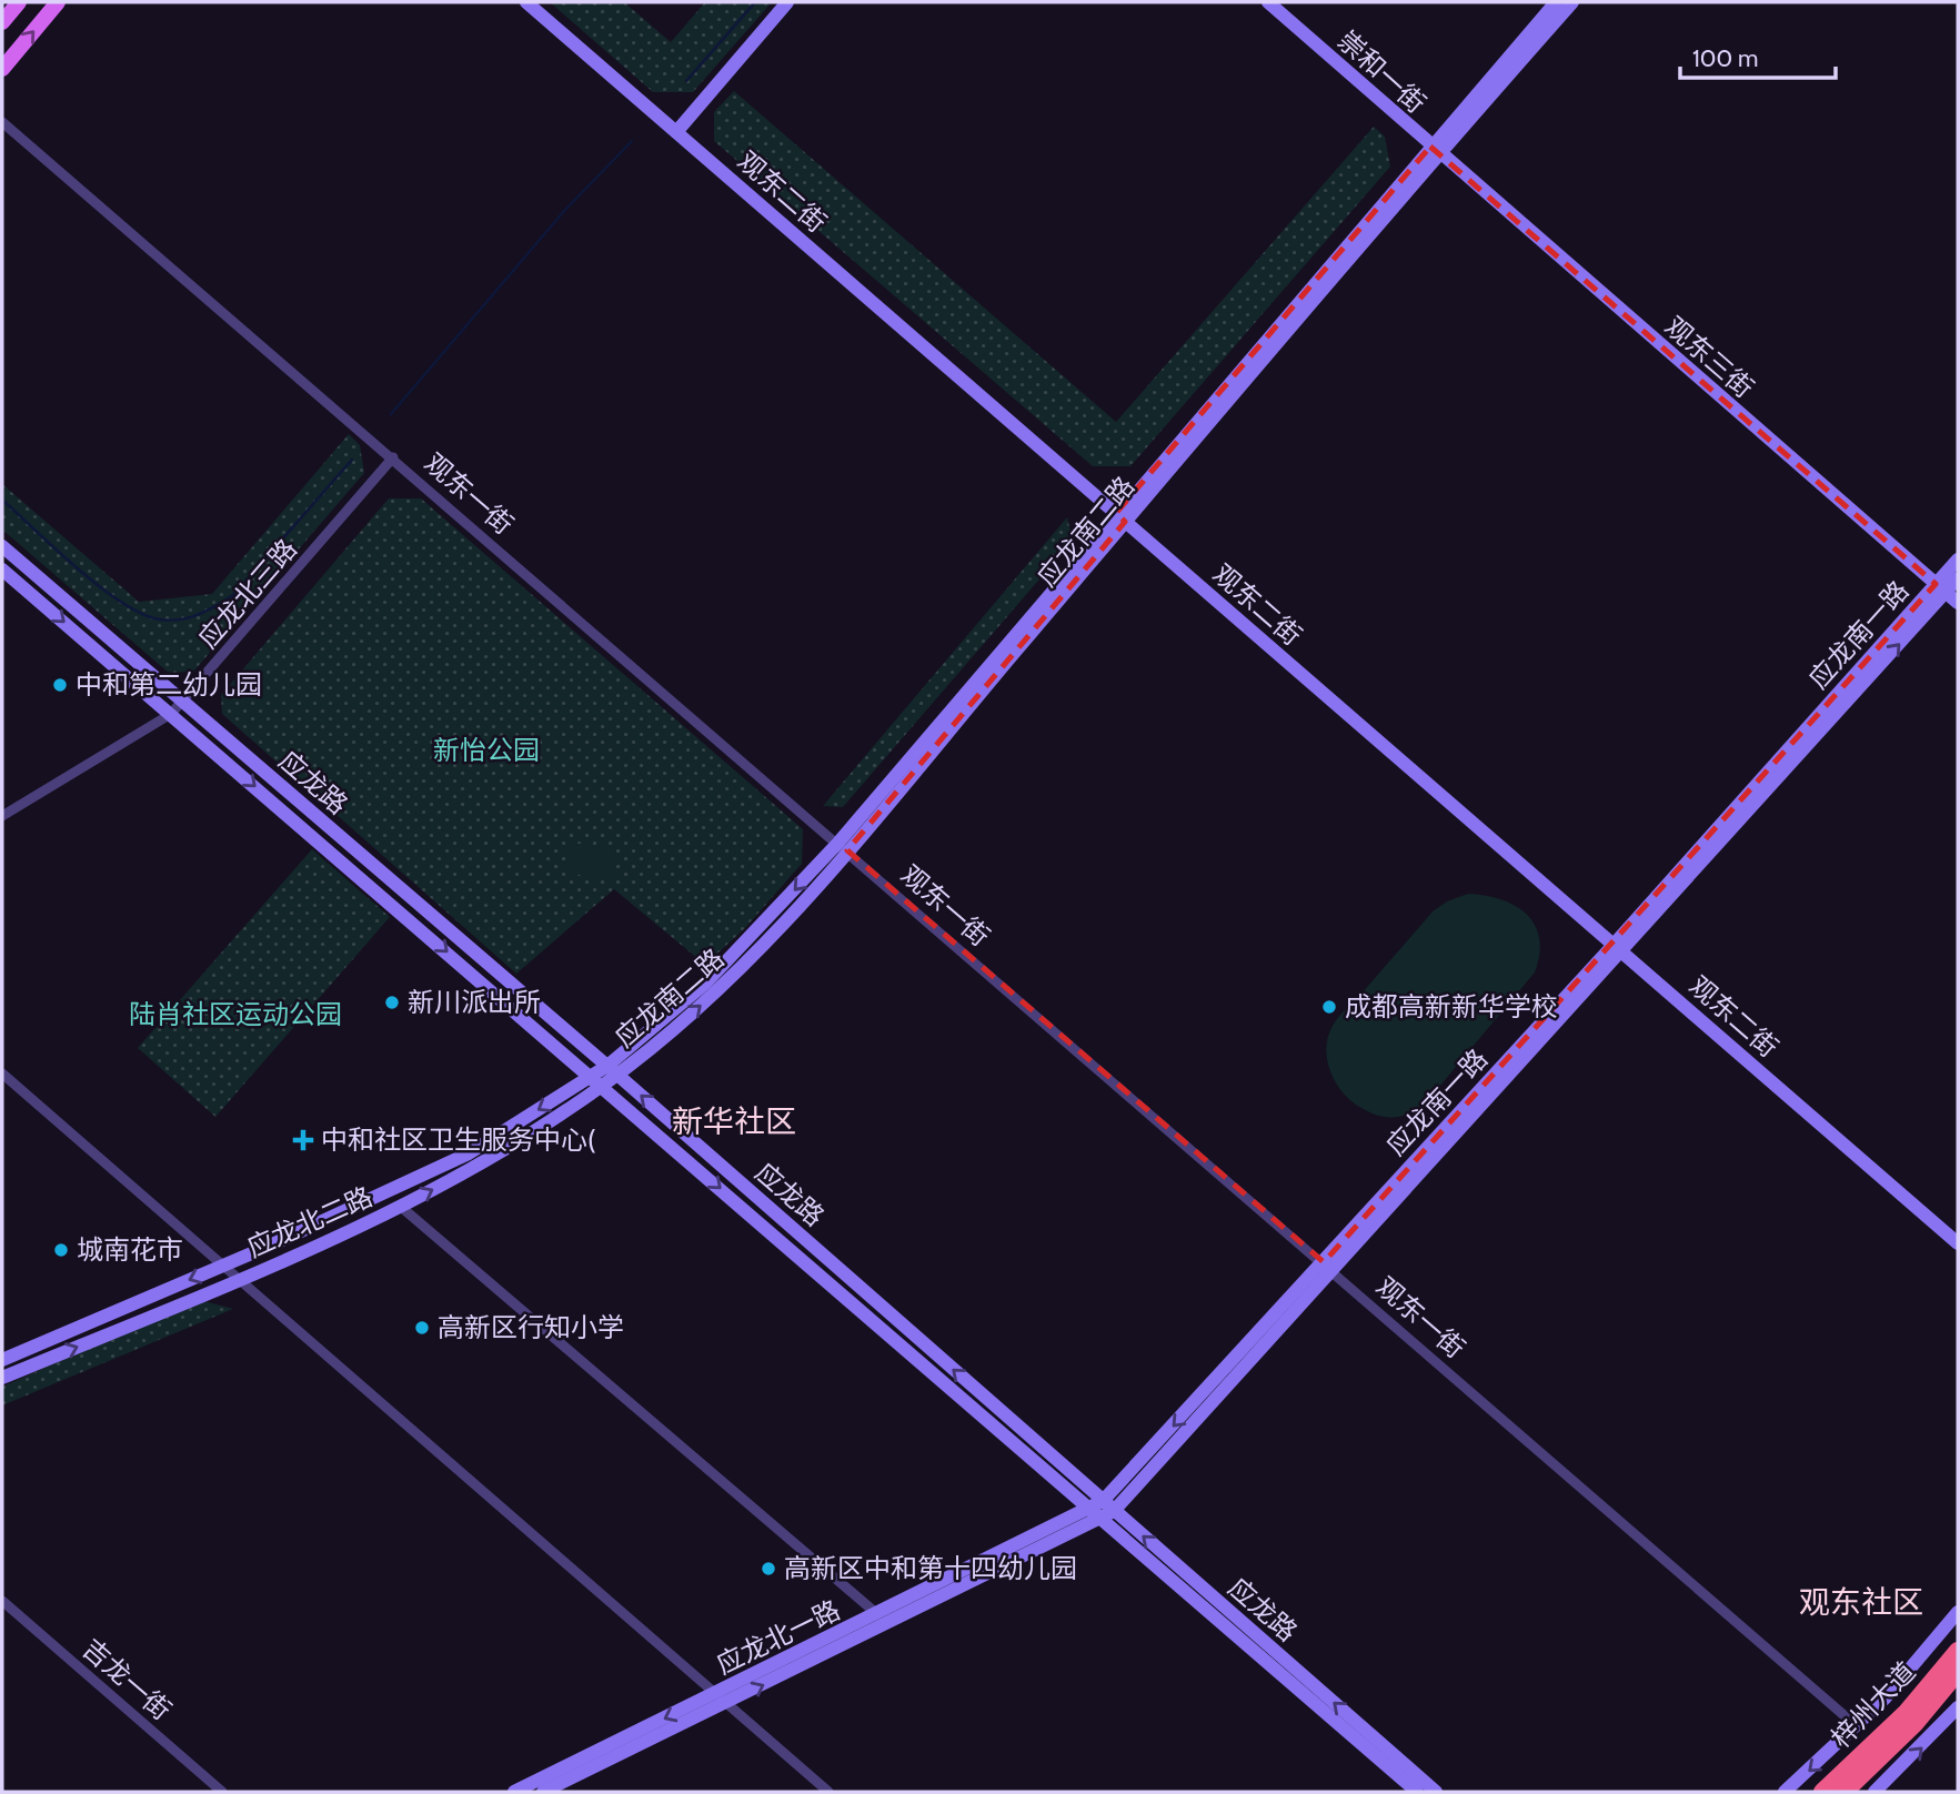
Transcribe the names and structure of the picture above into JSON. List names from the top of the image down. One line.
{"streets":{"highway":["梓州大道"],"street":["崇和一街","观东二街","观东三街","观东一街","应龙南二路","应龙北三路","应龙南一路","应龙路","应龙北二路","应龙北一路","吉龙一街"]},"crossings":[["崇和一街","观东三街"],["崇和一街","应龙南二路"],["观东二街","应龙南二路"],["观东二街","应龙南一路"],["观东三街","应龙南二路"],["观东三街","应龙南一路"],["观东一街","应龙南二路"],["观东一街","应龙北三路"],["观东一街","应龙南一路"],["应龙南二路","应龙路"],["应龙南二路","应龙北二路"],["应龙北三路","应龙路"],["应龙南一路","应龙路"],["应龙南一路","应龙北一路"],["应龙路","应龙北二路"],["应龙路","应龙北一路"]],"districts":["新华社区","观东社区"],"parks":["新怡公园","陆肖社区运动公园"],"places":{"other":["中和第二幼儿园","新川派出所","成都高新新华学校","城南花市","高新区行知小学","高新区中和第十四幼儿园"],"health":["中和社区卫生服务中心("]},"scale_bar":"100 m"}
